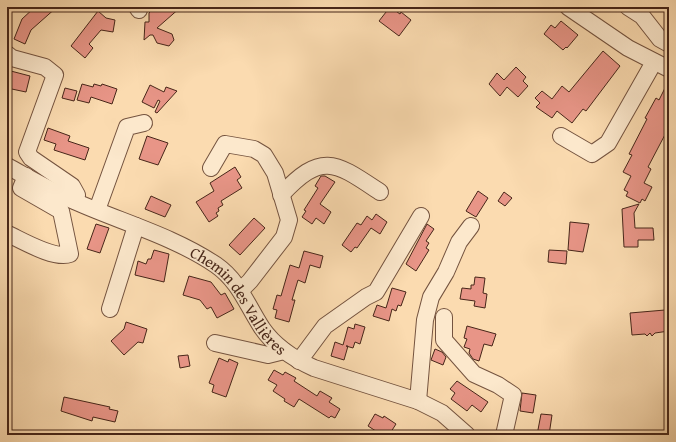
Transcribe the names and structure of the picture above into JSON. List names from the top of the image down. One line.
{"streets":{"street":["Chemin des Vallières"]}}
